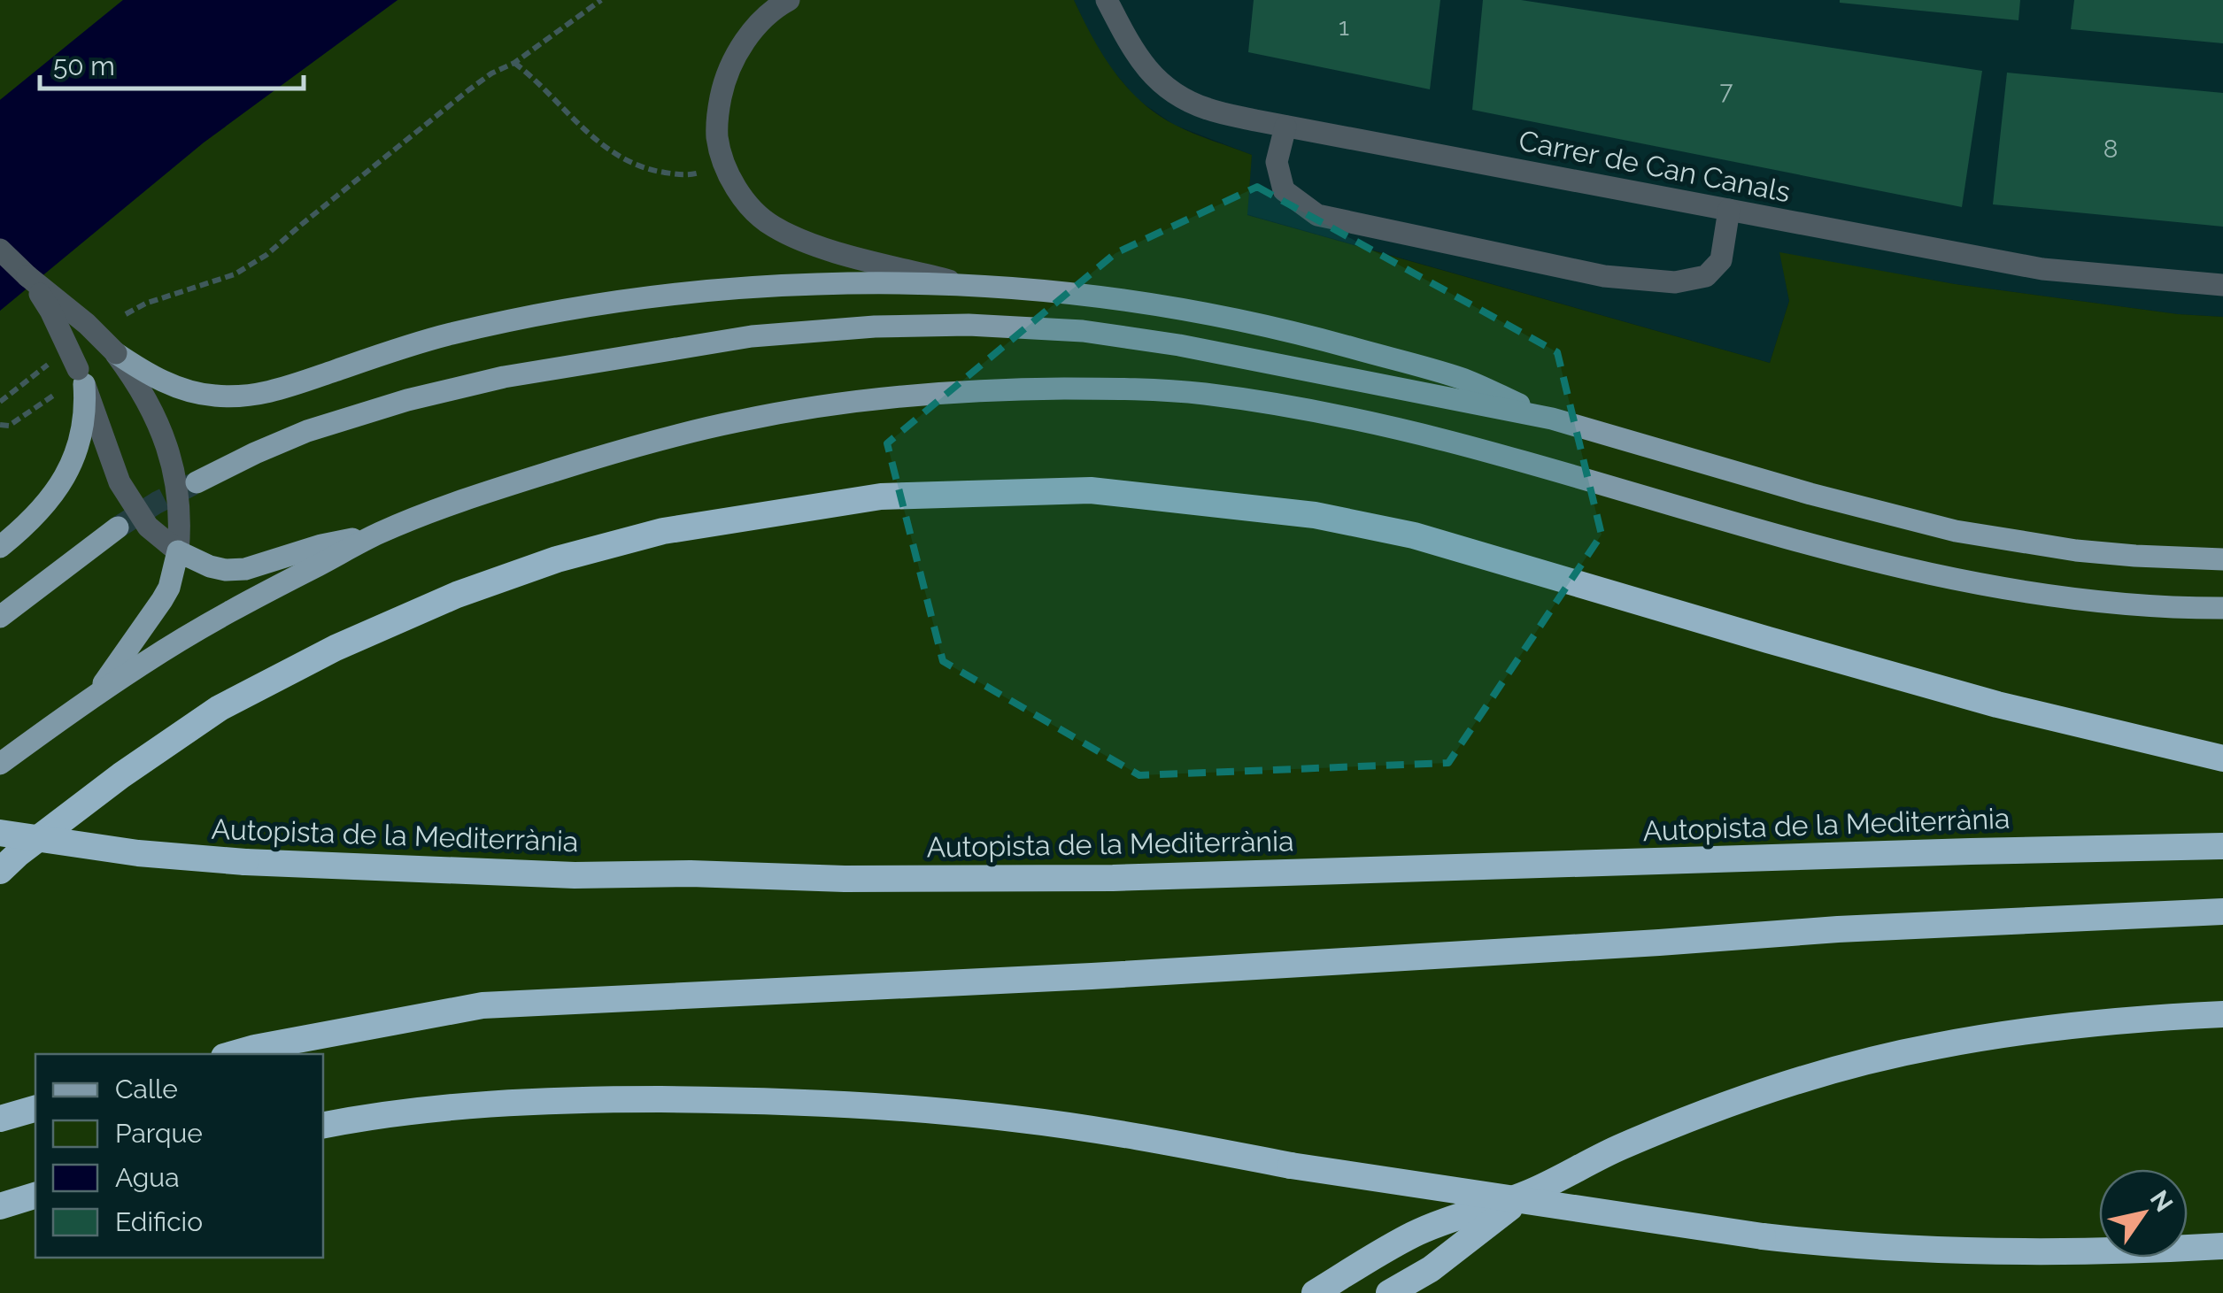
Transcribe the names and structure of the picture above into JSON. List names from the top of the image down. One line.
{"streets":{"highway":["Autopista de la Mediterrània"],"street":["Carrer de Can Canals"]},"house_numbers":["1","7","8"],"legend":["Calle","Parque","Agua","Edificio"],"scale_bar":"50 m","north":"top right"}
